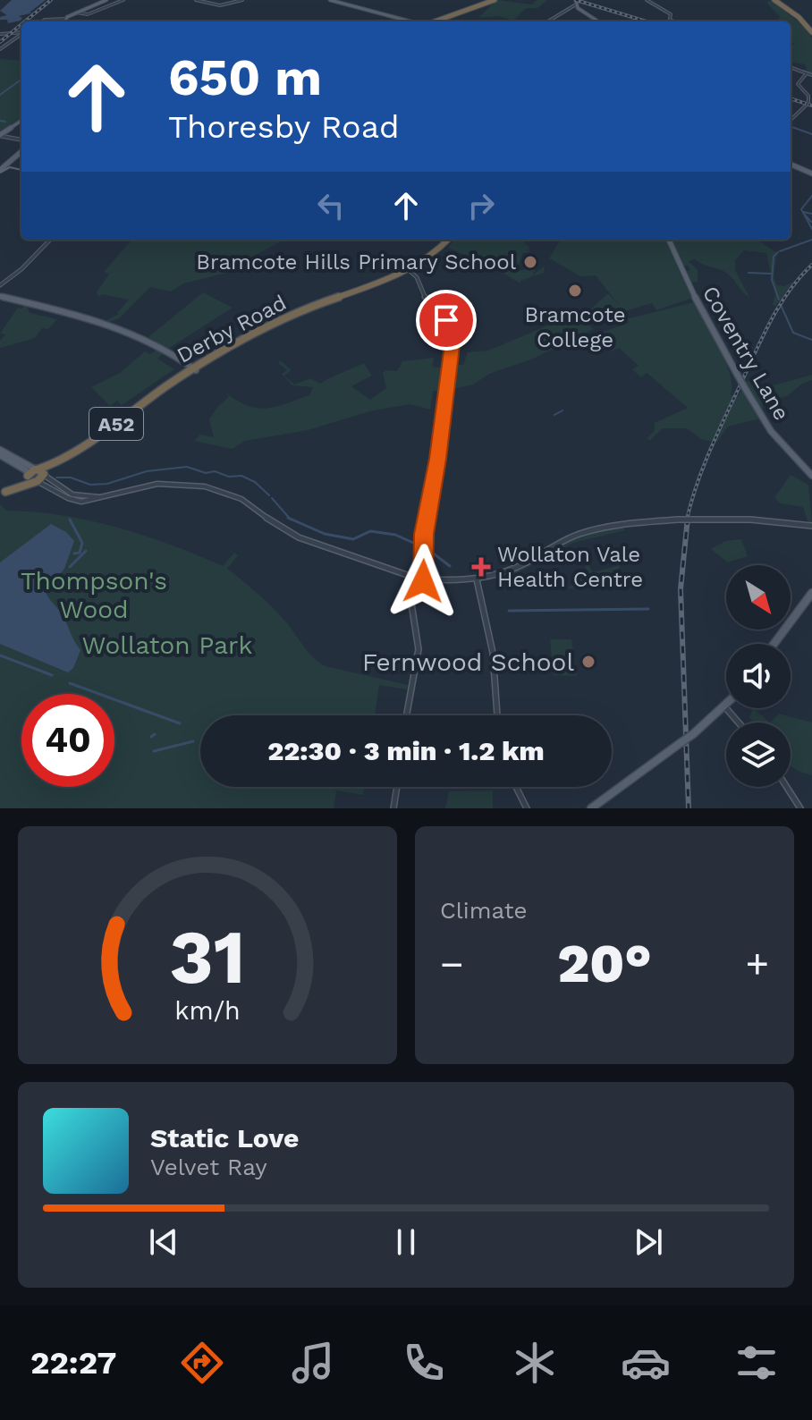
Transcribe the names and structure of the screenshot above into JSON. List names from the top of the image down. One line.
{"streets":{"highway":["Derby Road","A52"],"main road":["Coventry Lane"]},"crossings":[["Derby Road","A52"]],"parks":["Thompson's Wood","Wollaton Park"],"places":{"other":["Bramcote Hills Primary School","Bramcote College","Fernwood School"],"health":["Wollaton Vale Health Centre"]},"north":"bottom right","page":{"turn":["650 m","Thoresby Road"],"limit":"40","trip":"22:30 · 3 min · 1.2 km","tile":"Climate","heat":["−","20°","+"],"song":["Static Love","Velvet Ray"],"tabs":"22:27","gauge":["31","km/h"]}}
